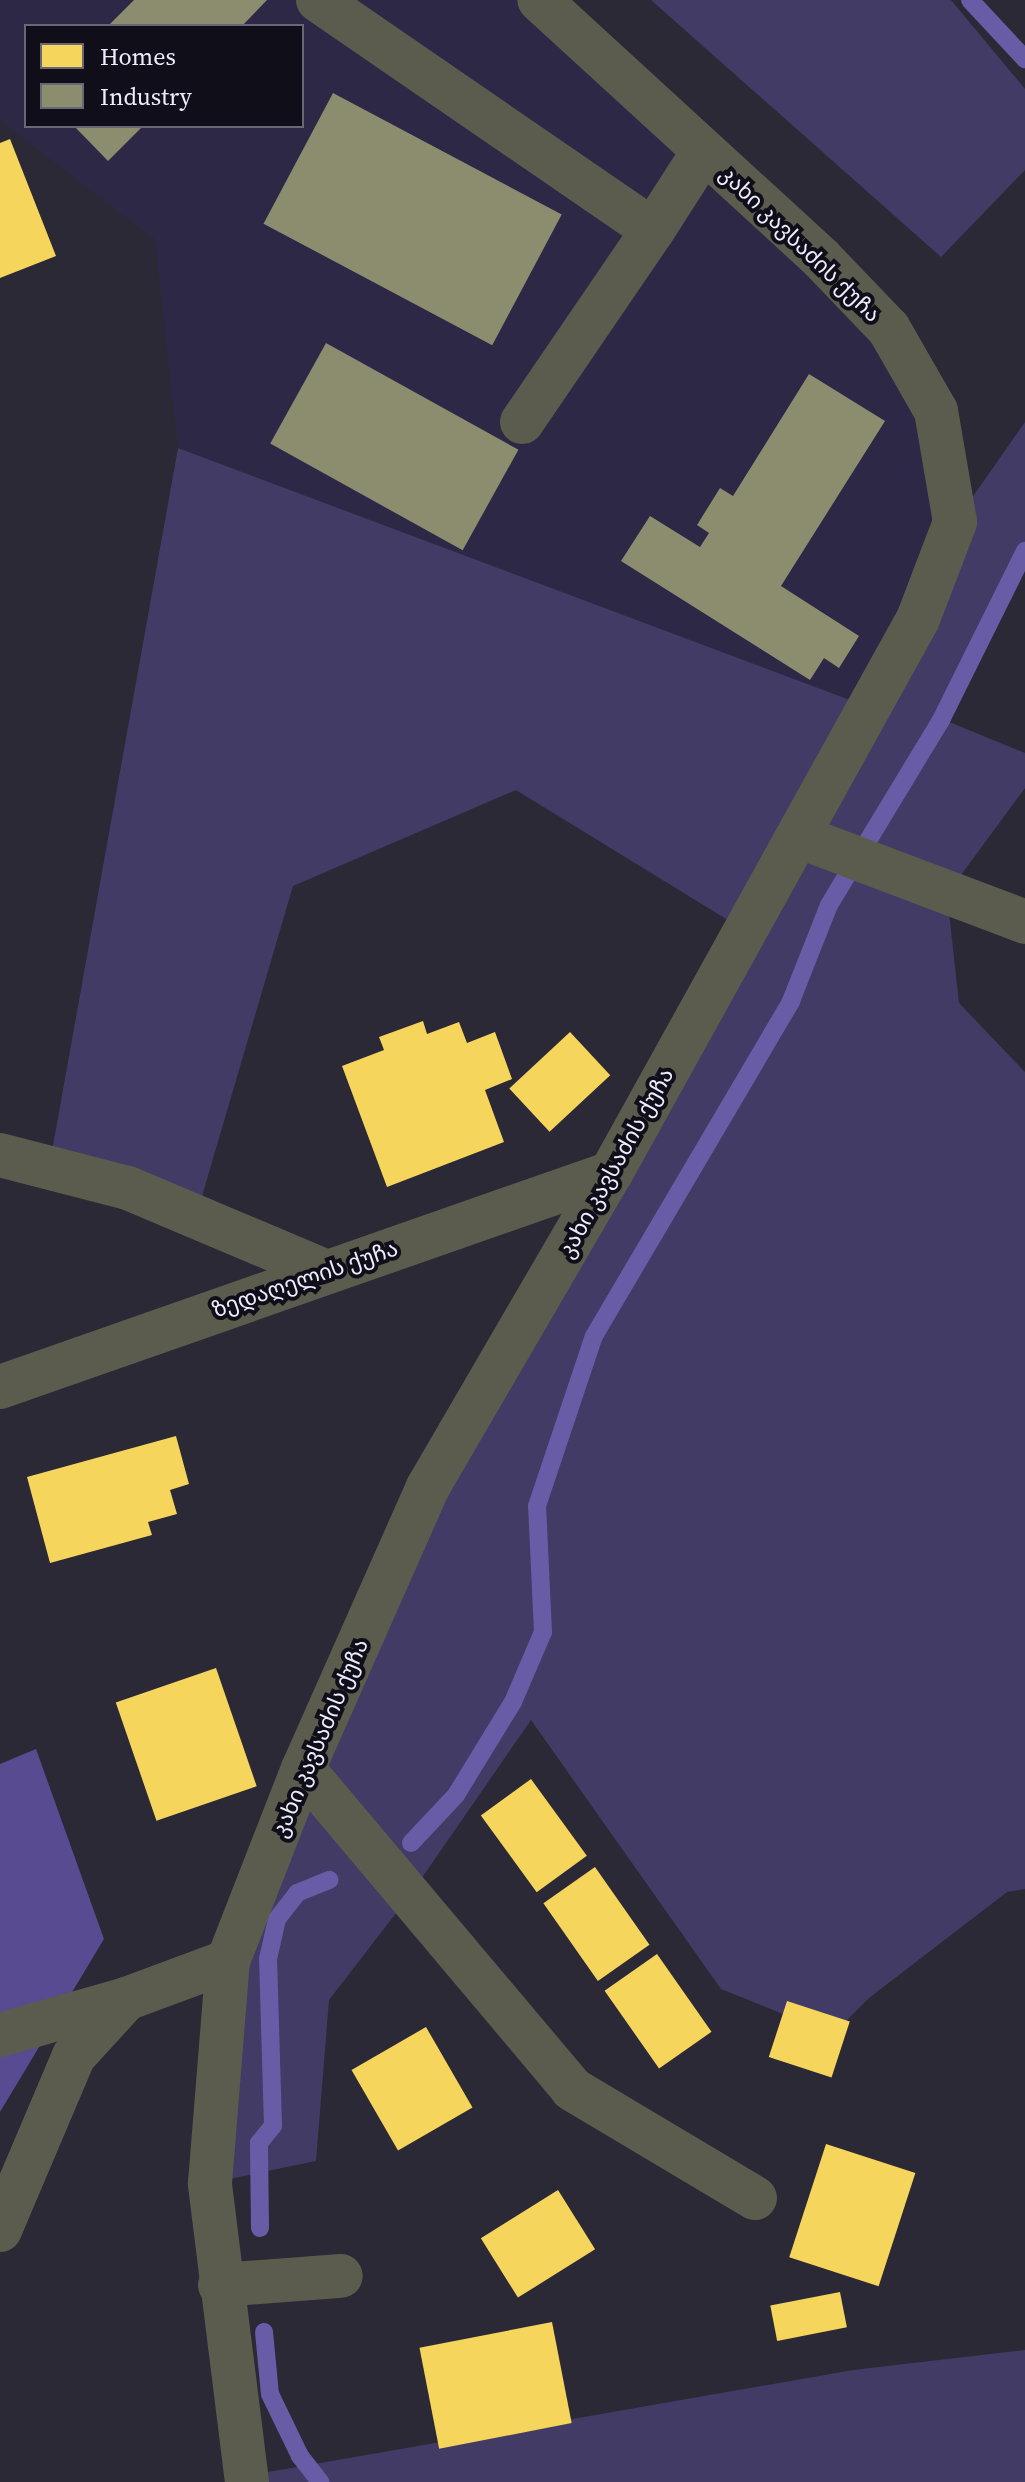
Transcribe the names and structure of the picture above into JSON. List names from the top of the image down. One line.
{"streets":{"street":["კახი კავსაძის ქუჩა","ზედაღელის ქუჩა"]},"crossings":[["კახი კავსაძის ქუჩა","ზედაღელის ქუჩა"]],"legend":["Homes","Industry"]}
